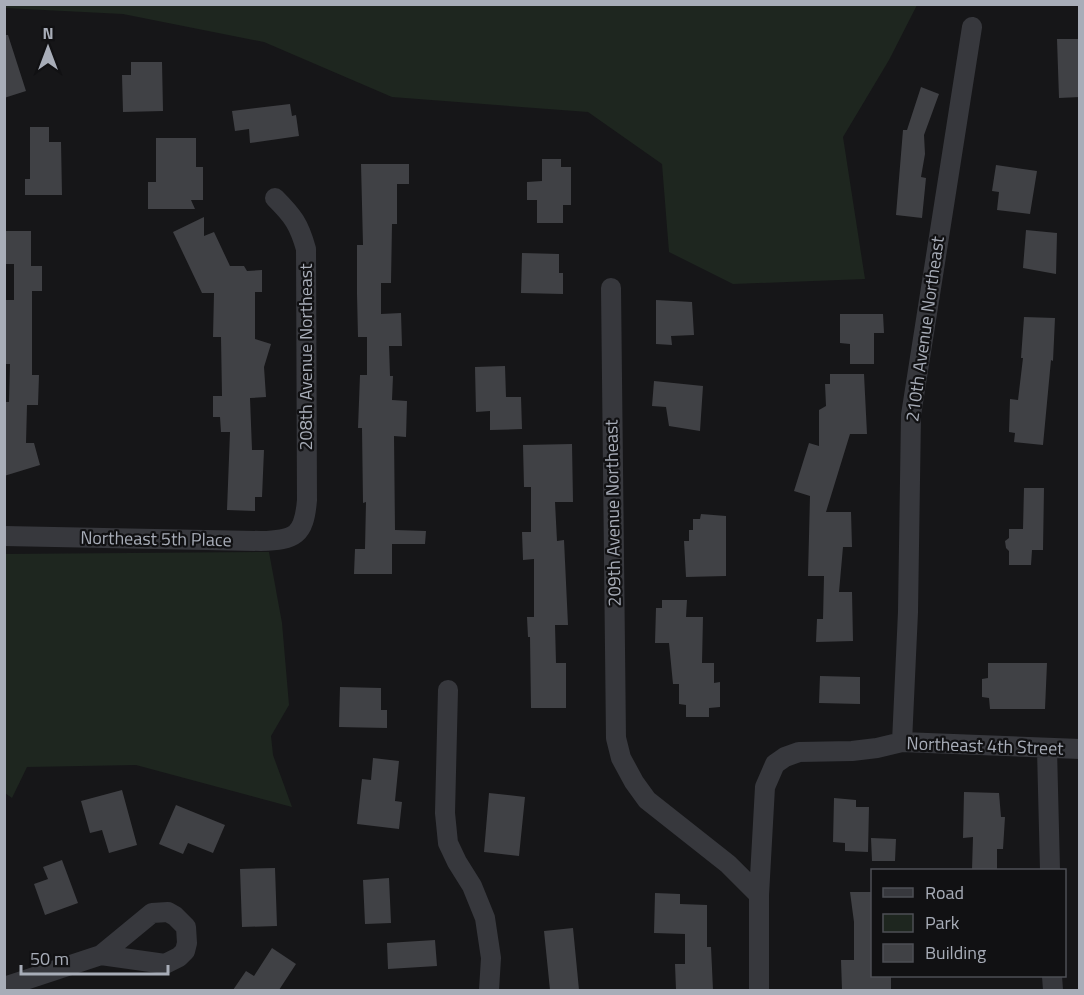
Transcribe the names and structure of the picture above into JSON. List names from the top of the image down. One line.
{"streets":{"street":["210th Avenue Northeast","208th Avenue Northeast","209th Avenue Northeast","Northeast 5th Place","Northeast 4th Street"]},"crossings":[["210th Avenue Northeast","Northeast 4th Street"],["208th Avenue Northeast","Northeast 5th Place"],["209th Avenue Northeast","Northeast 4th Street"]],"legend":["Road","Park","Building"],"scale_bar":"50 m","north":"top"}
